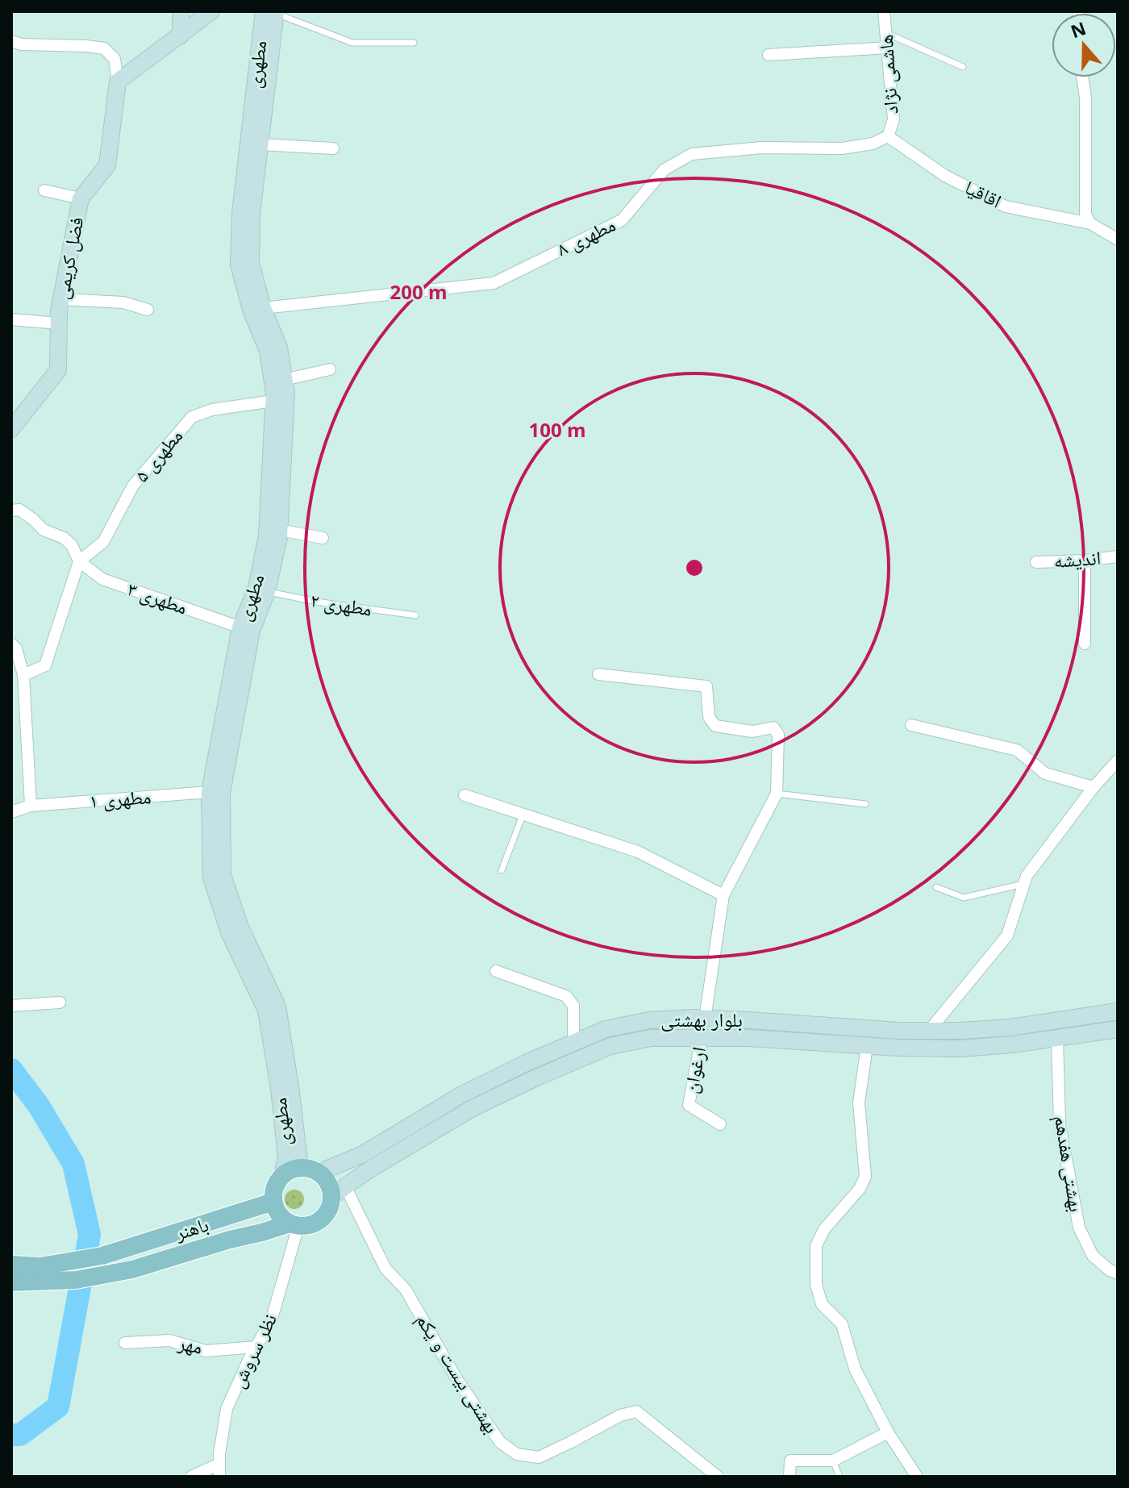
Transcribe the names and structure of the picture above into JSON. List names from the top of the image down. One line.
{"streets":{"main road":["مطهری","فضل کریمی","بلوار بهشتی","باهنر"],"street":["هاشمی نژاد","اقاقیا","مطهری ۸","مطهری ۵","اندیشه","مطهری ۳","مطهری ۱","ارغوان","بهشتی هفدهم","مهر","نظر سروش","بهشتی بیست و یکم"],"lane":["مطهری ۲"]},"crossings":[["مطهری","مطهری ۸"],["مطهری","مطهری ۵"],["مطهری","مطهری ۳"],["مطهری","مطهری ۲"],["مطهری","مطهری ۱"],["مطهری","بلوار بهشتی"],["مطهری","باهنر"],["مطهری","نظر سروش"],["مطهری","بهشتی بیست و یکم"],["هاشمی نژاد","اقاقیا"],["هاشمی نژاد","مطهری ۸"],["اقاقیا","مطهری ۸"],["مطهری ۵","مطهری ۳"],["بلوار بهشتی","ارغوان"],["بلوار بهشتی","بهشتی هفدهم"],["بلوار بهشتی","باهنر"],["بلوار بهشتی","نظر سروش"],["بلوار بهشتی","بهشتی بیست و یکم"],["باهنر","نظر سروش"],["باهنر","بهشتی بیست و یکم"],["مهر","نظر سروش"],["نظر سروش","بهشتی بیست و یکم"]],"north":"top","rings":["200 m","100 m"]}
